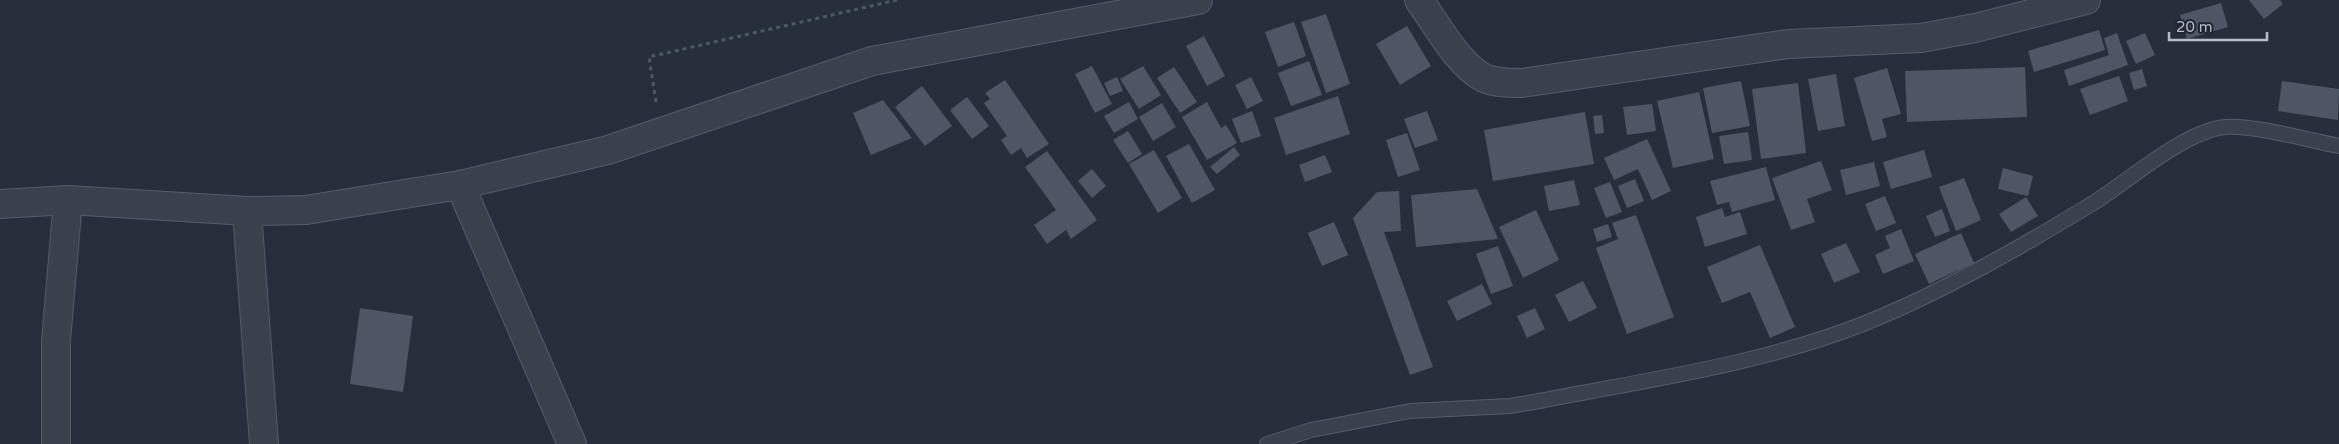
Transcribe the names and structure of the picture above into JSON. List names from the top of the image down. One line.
{"scale_bar":"20 m"}
